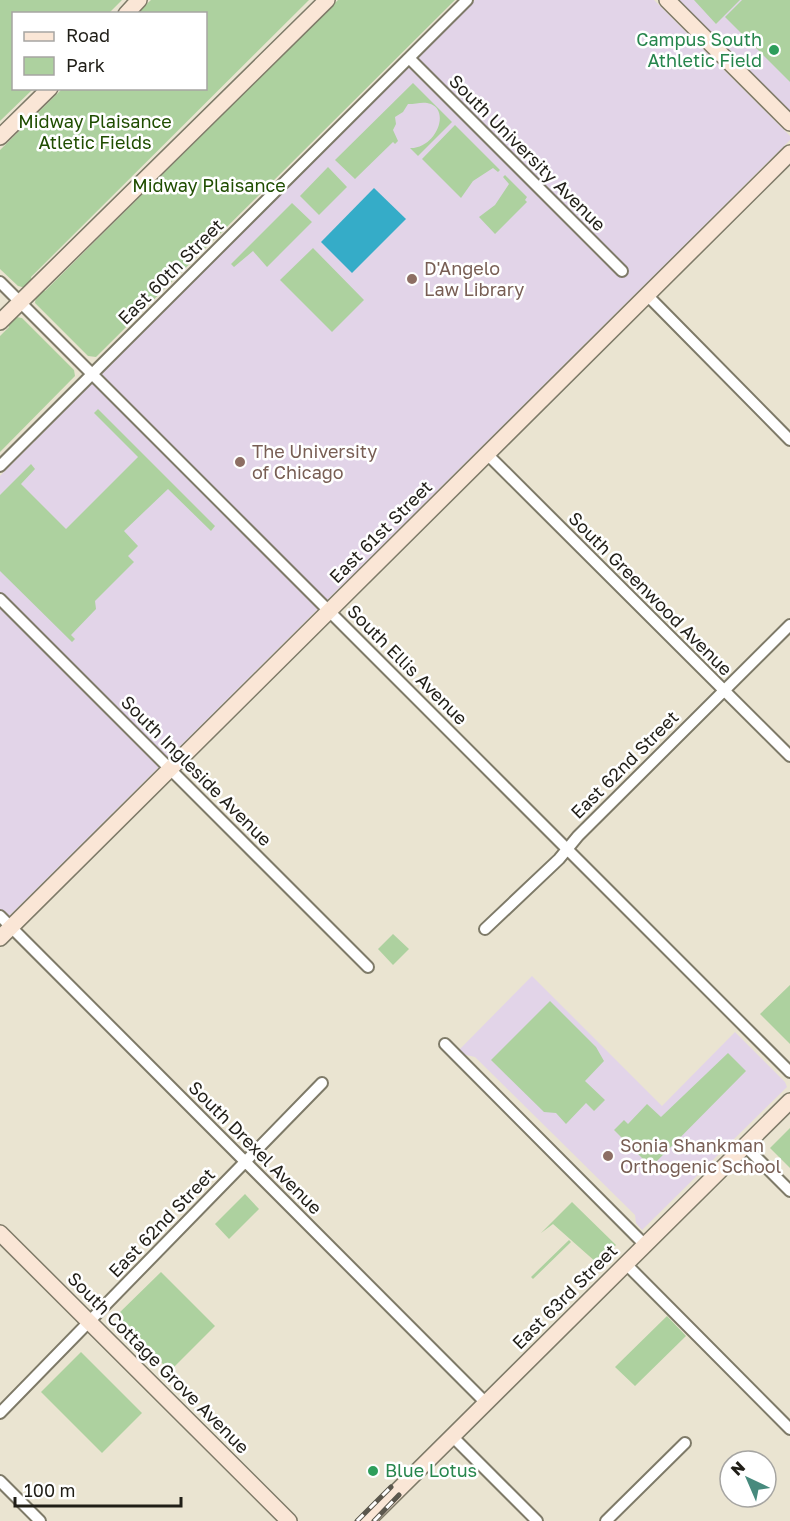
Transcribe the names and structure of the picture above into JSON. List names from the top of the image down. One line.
{"streets":{"street":["South University Avenue","East 60th Street","East 61st Street","South Greenwood Avenue","South Ellis Avenue","East 62nd Street","South Ingleside Avenue","South Drexel Avenue","East 63rd Street","South Cottage Grove Avenue"]},"crossings":[["South University Avenue","East 60th Street"],["East 60th Street","South Ellis Avenue"],["East 61st Street","South Greenwood Avenue"],["East 61st Street","South Ellis Avenue"],["East 61st Street","South Ingleside Avenue"],["East 61st Street","South Drexel Avenue"],["South Greenwood Avenue","East 62nd Street"],["South Ellis Avenue","East 62nd Street"],["East 62nd Street","South Drexel Avenue"],["East 62nd Street","South Cottage Grove Avenue"],["South Drexel Avenue","East 63rd Street"]],"parks":["Midway Plaisance Atletic Fields","Midway Plaisance"],"places":["Campus South Athletic Field","D'Angelo Law Library","The University of Chicago","Sonia Shankman Orthogenic School","Blue Lotus"],"legend":["Road","Park"],"scale_bar":"100 m","north":"top left"}
